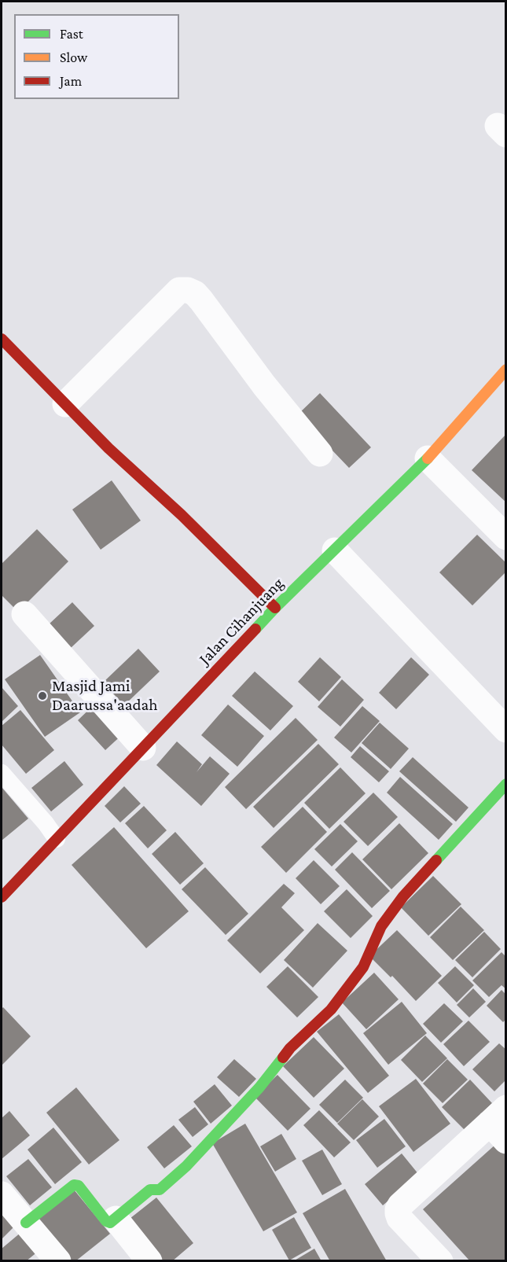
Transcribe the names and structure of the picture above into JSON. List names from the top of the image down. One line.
{"streets":{"street":["Jalan Cihanjuang"]},"places":["Masjid Jami Daarussa'aadah"],"legend":["Fast","Slow","Jam"]}
